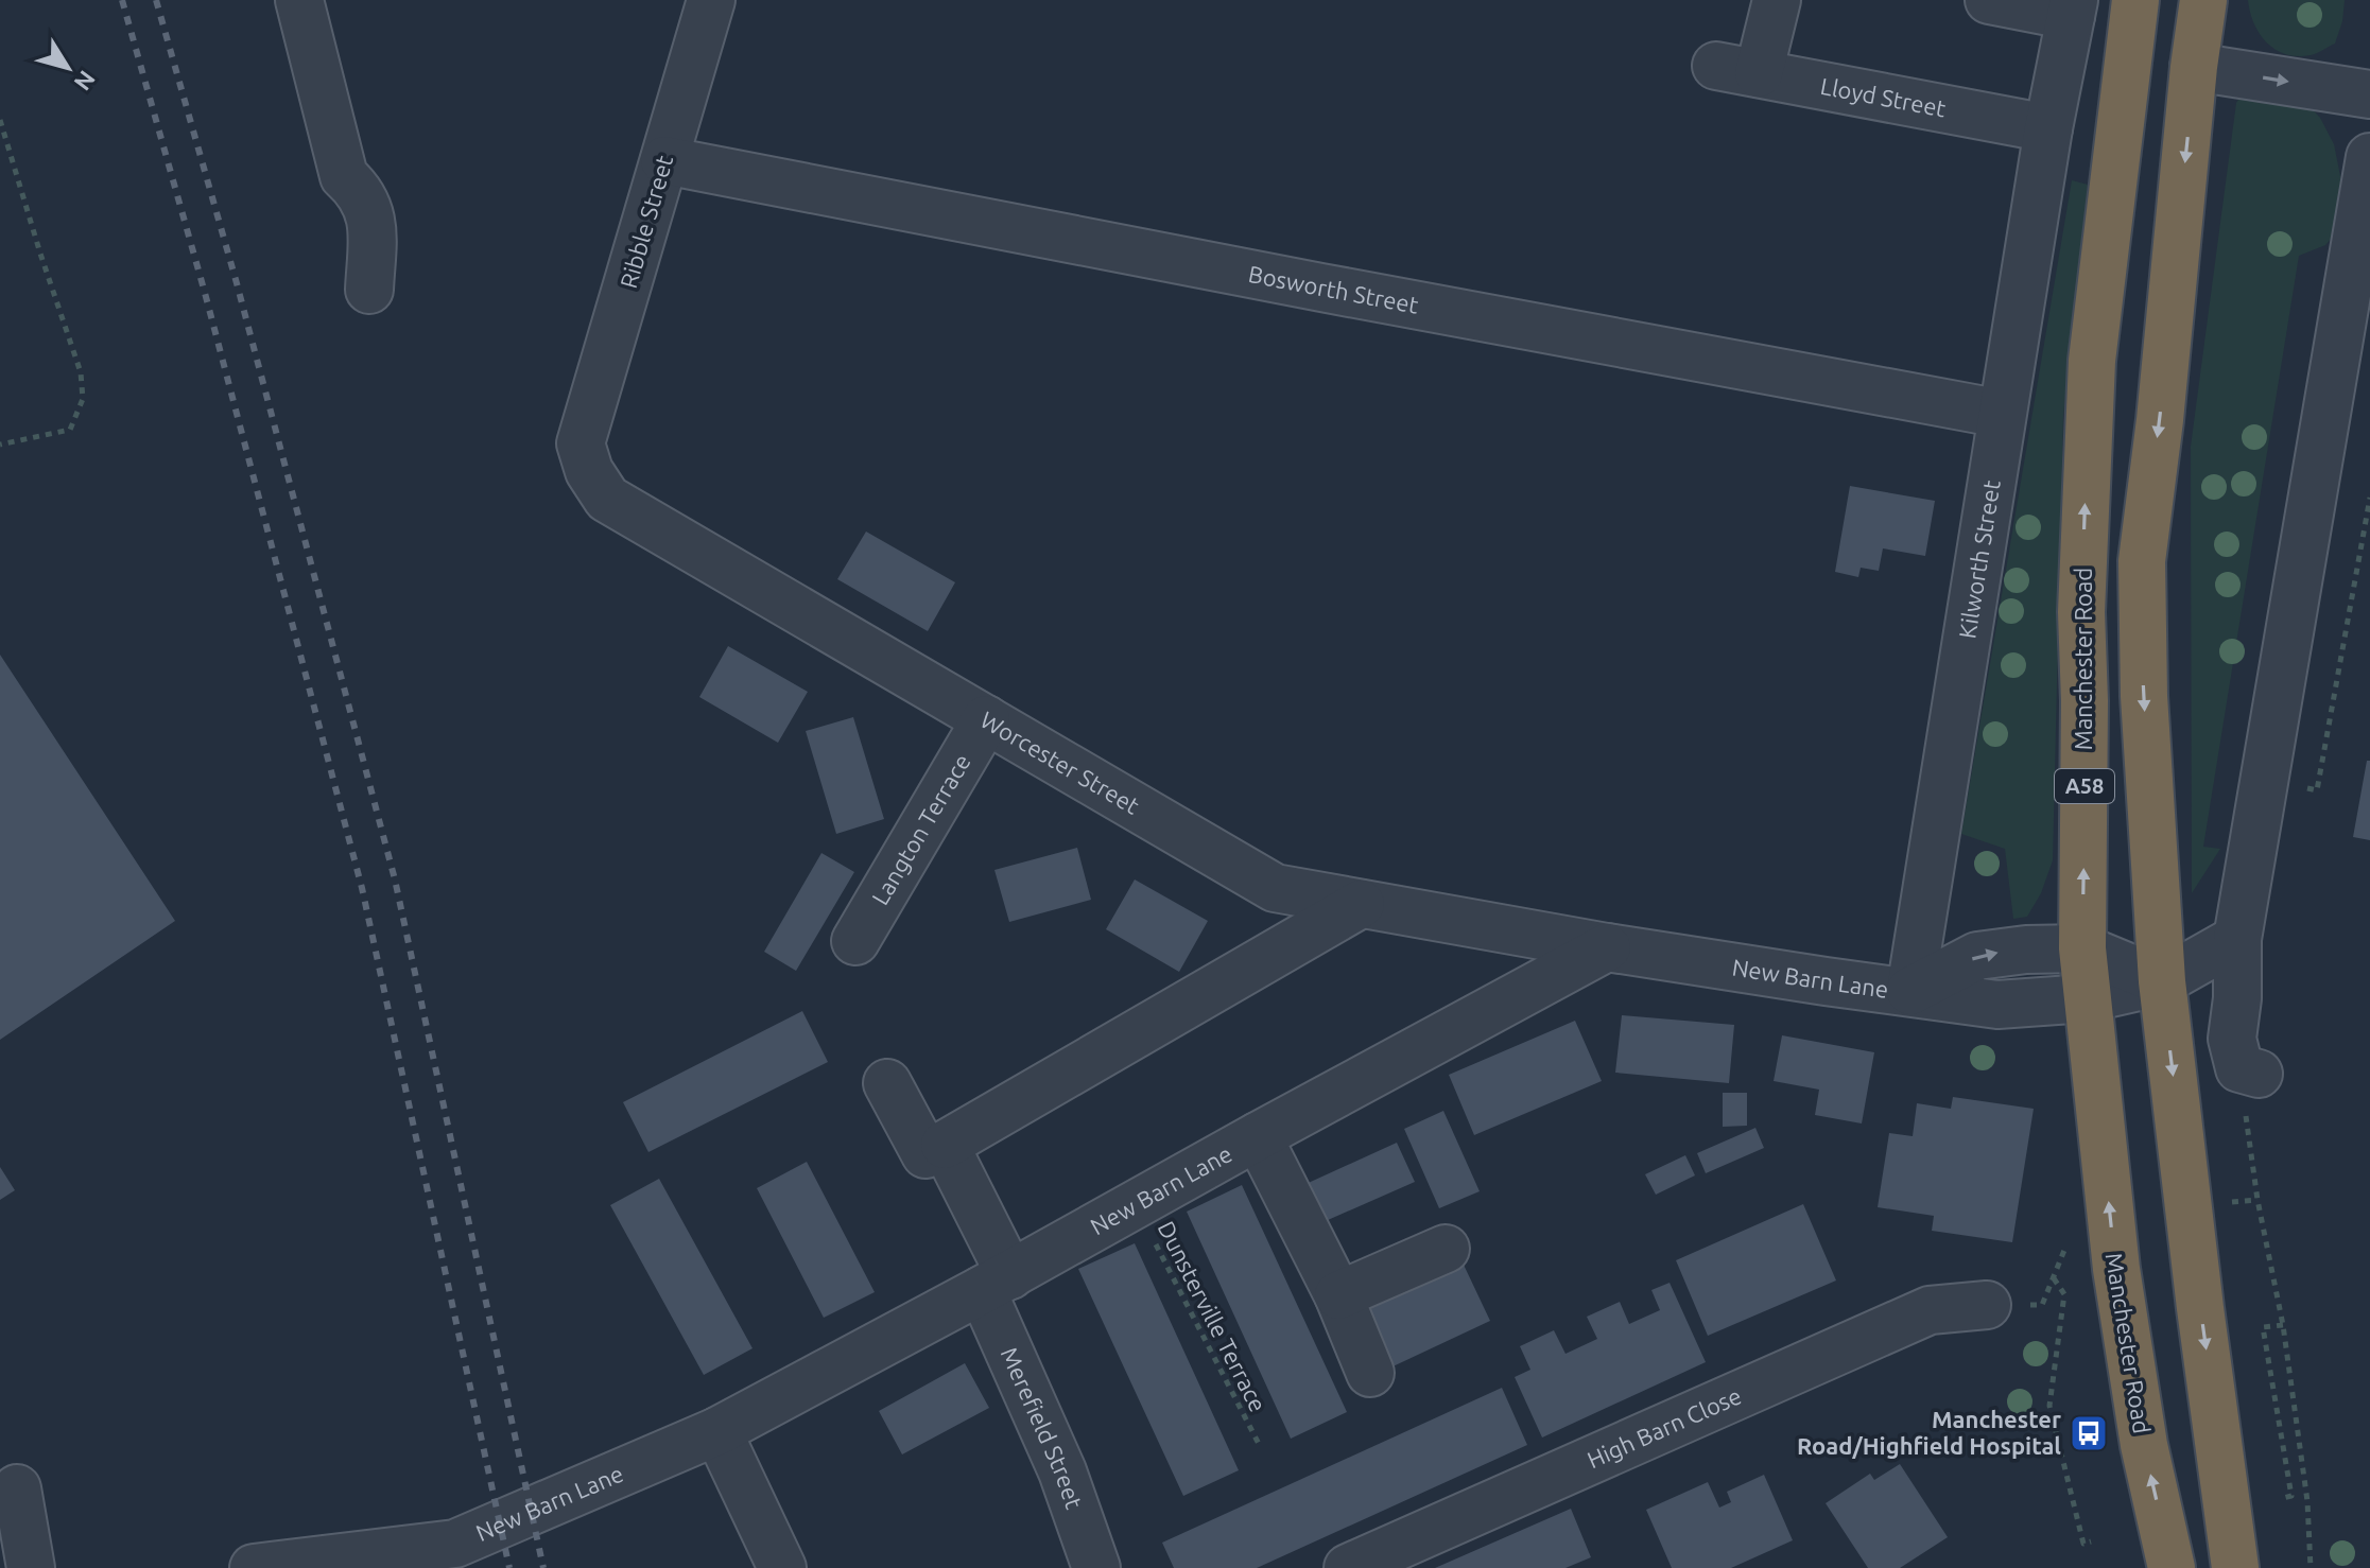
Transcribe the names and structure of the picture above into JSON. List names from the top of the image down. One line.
{"streets":{"highway":["Manchester Road","A58"],"street":["Lloyd Street","Ribble Street","Bosworth Street","Kilworth Street","Worcester Street","Langton Terrace","New Barn Lane","High Barn Close","Merefield Street"],"path":["Dunsterville Terrace"]},"crossings":[["Lloyd Street","Kilworth Street"],["Ribble Street","Bosworth Street"],["Ribble Street","Worcester Street"],["Bosworth Street","Kilworth Street"],["Kilworth Street","New Barn Lane"],["Manchester Road","New Barn Lane"],["Worcester Street","Langton Terrace"],["Worcester Street","New Barn Lane"],["A58","New Barn Lane"],["New Barn Lane","Dunsterville Terrace"],["New Barn Lane","Merefield Street"]],"places":{"bus stop":["Manchester Road/Highfield Hospital"]},"north":"bottom right"}
